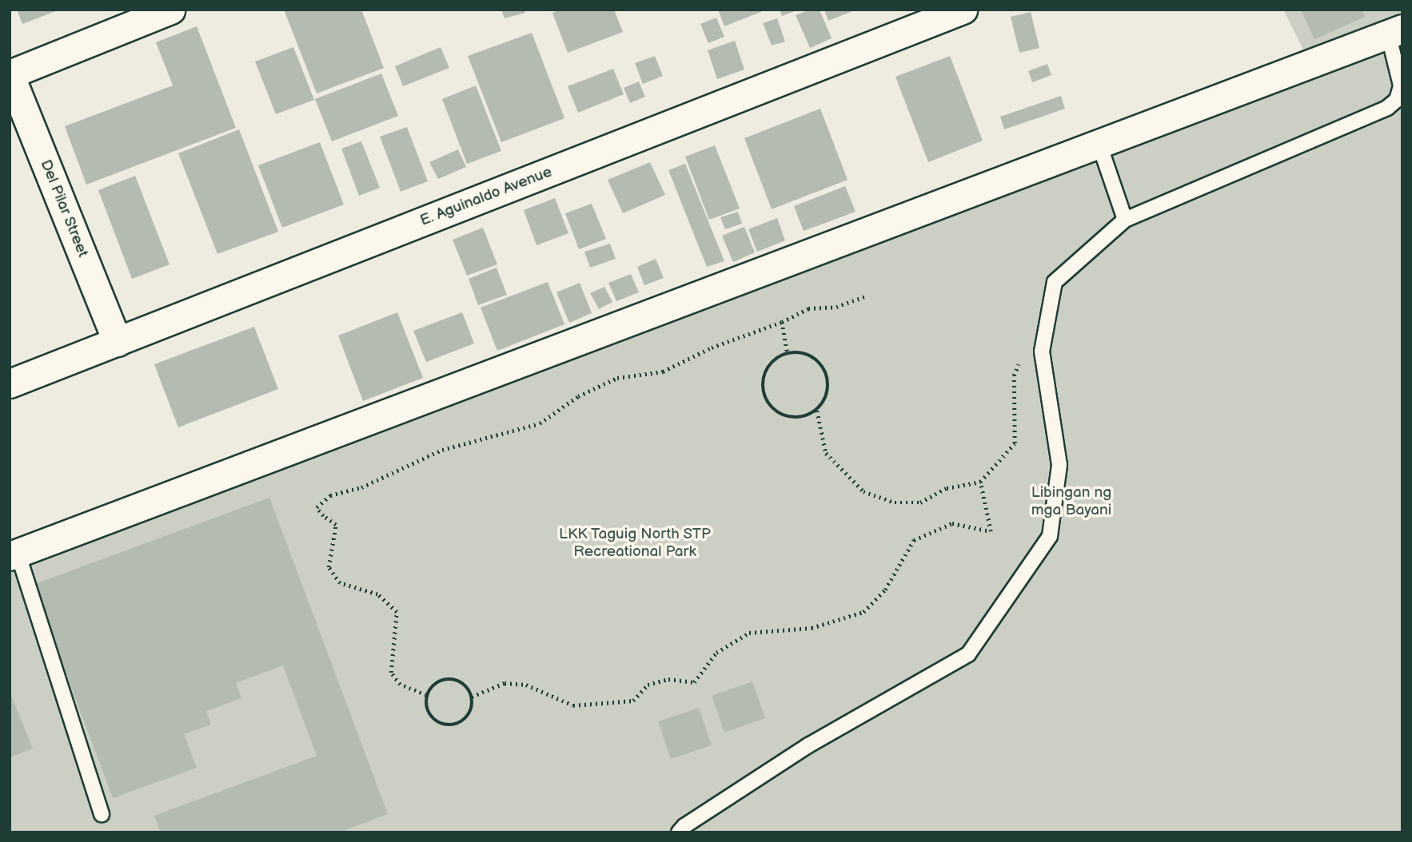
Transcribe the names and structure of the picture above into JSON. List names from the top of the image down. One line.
{"streets":{"street":["E. Aguinaldo Avenue","Del Pilar Street"]},"crossings":[["E. Aguinaldo Avenue","Del Pilar Street"]],"parks":["Libingan ng mga Bayani","LKK Taguig North STP Recreational Park"]}
